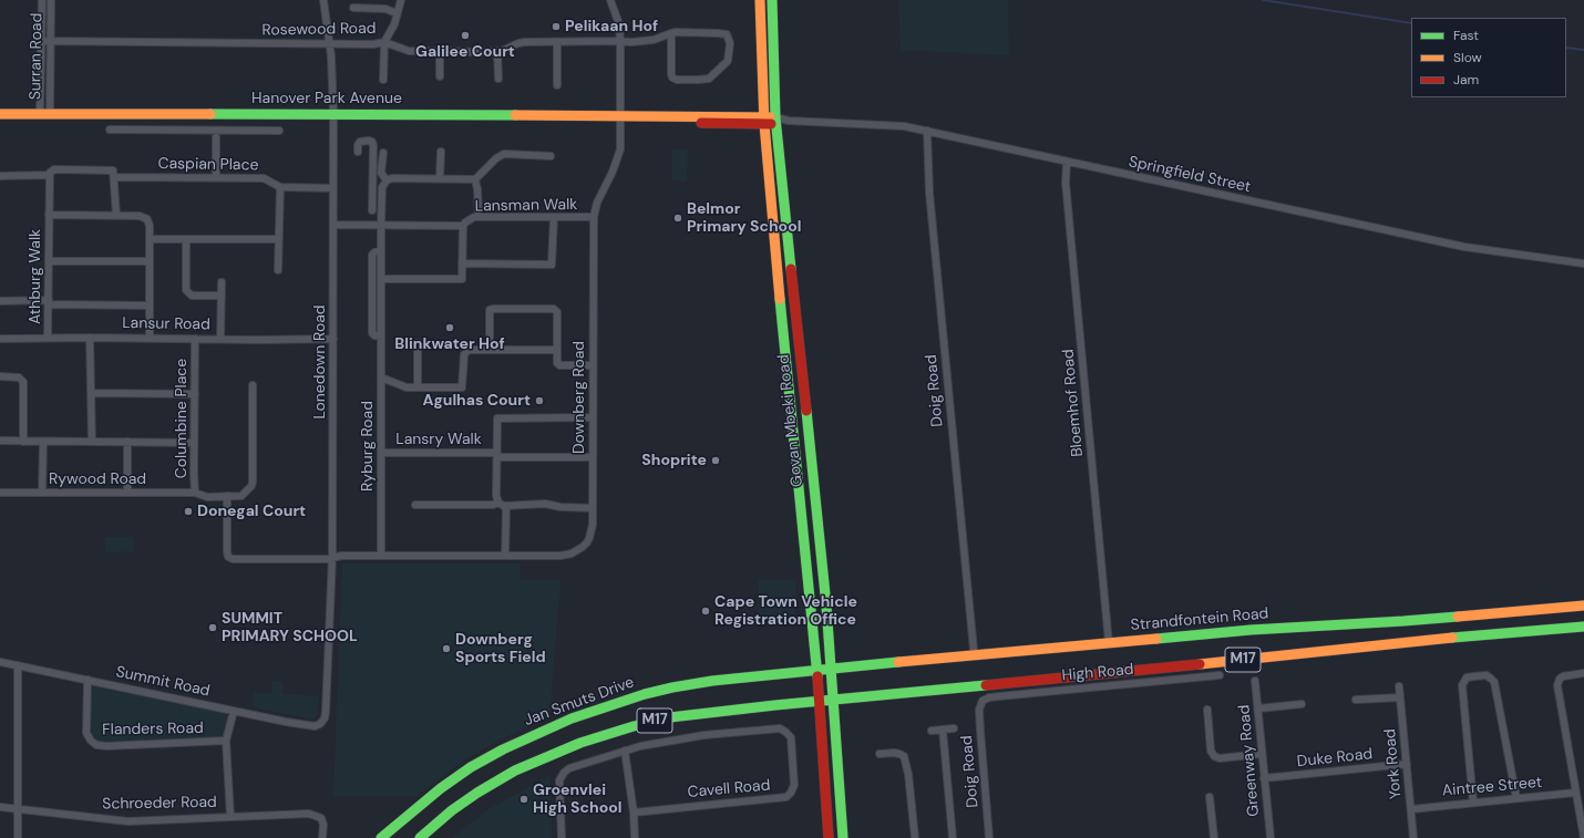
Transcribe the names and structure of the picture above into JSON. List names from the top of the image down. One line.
{"streets":{"main road":["Hanover Park Avenue","Govan Mbeki Road","Strandfontein Road","M17","Jan Smuts Drive"],"street":["Rosewood Road","Surran Road","Caspian Place","Springfield Street","Lansman Walk","Athburg Walk","Lansur Road","Lonedown Road","Doig Road","Downberg Road","Bloemhof Road","Columbine Place","Lansry Walk","Ryburg Road","Rywood Road","High Road","Summit Road","Flanders Road","Duke Road","Greenway Road","York Road","Aintree Street","Cavell Road","Schroeder Road"]},"crossings":[["Rosewood Road","Surran Road"],["Rosewood Road","Lonedown Road"],["Rosewood Road","Downberg Road"],["Surran Road","Hanover Park Avenue"],["Hanover Park Avenue","Springfield Street"],["Hanover Park Avenue","Lonedown Road"],["Hanover Park Avenue","Downberg Road"],["Hanover Park Avenue","Govan Mbeki Road"],["Springfield Street","Doig Road"],["Springfield Street","Bloemhof Road"],["Springfield Street","Govan Mbeki Road"],["Lansman Walk","Downberg Road"],["Athburg Walk","Lansur Road"],["Lansur Road","Lonedown Road"],["Lansur Road","Columbine Place"],["Lonedown Road","Downberg Road"],["Lonedown Road","Summit Road"],["Doig Road","High Road"],["Downberg Road","Lansry Walk"],["Downberg Road","Ryburg Road"],["Bloemhof Road","Strandfontein Road"],["Columbine Place","Rywood Road"],["Govan Mbeki Road","Strandfontein Road"],["Govan Mbeki Road","M17"],["Govan Mbeki Road","Jan Smuts Drive"],["Lansry Walk","Ryburg Road"],["Strandfontein Road","Jan Smuts Drive"],["Summit Road","Flanders Road"],["Duke Road","Greenway Road"],["Duke Road","York Road"],["York Road","Aintree Street"]],"places":["Pelikaan Hof","Galilee Court","Belmor Primary School","Blinkwater Hof","Agulhas Court","Shoprite","Donegal Court","Cape Town Vehicle Registration Office","SUMMIT PRIMARY SCHOOL","Downberg Sports Field","Groenvlei High School"],"legend":["Fast","Slow","Jam"]}
